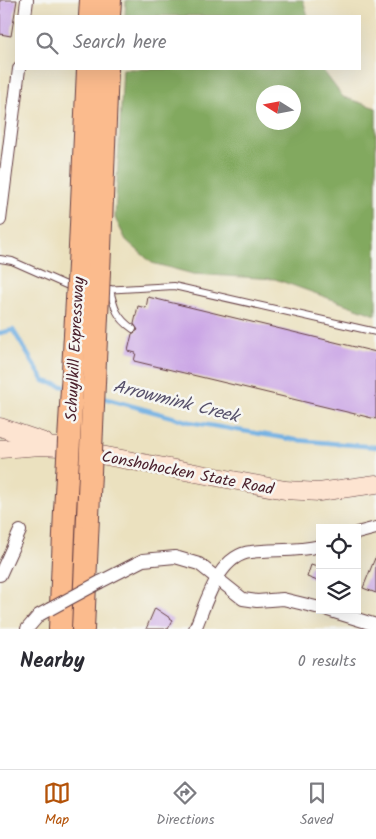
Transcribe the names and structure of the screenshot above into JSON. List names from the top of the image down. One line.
{"streets":{"highway":["Schuylkill Expressway"],"main road":["Conshohocken State Road"]},"water":["Arrowmink Creek"],"north":"left","page":{"search":"Search here","heading":["Nearby","0 results"],"nav":["Map","Directions","Saved"]}}
